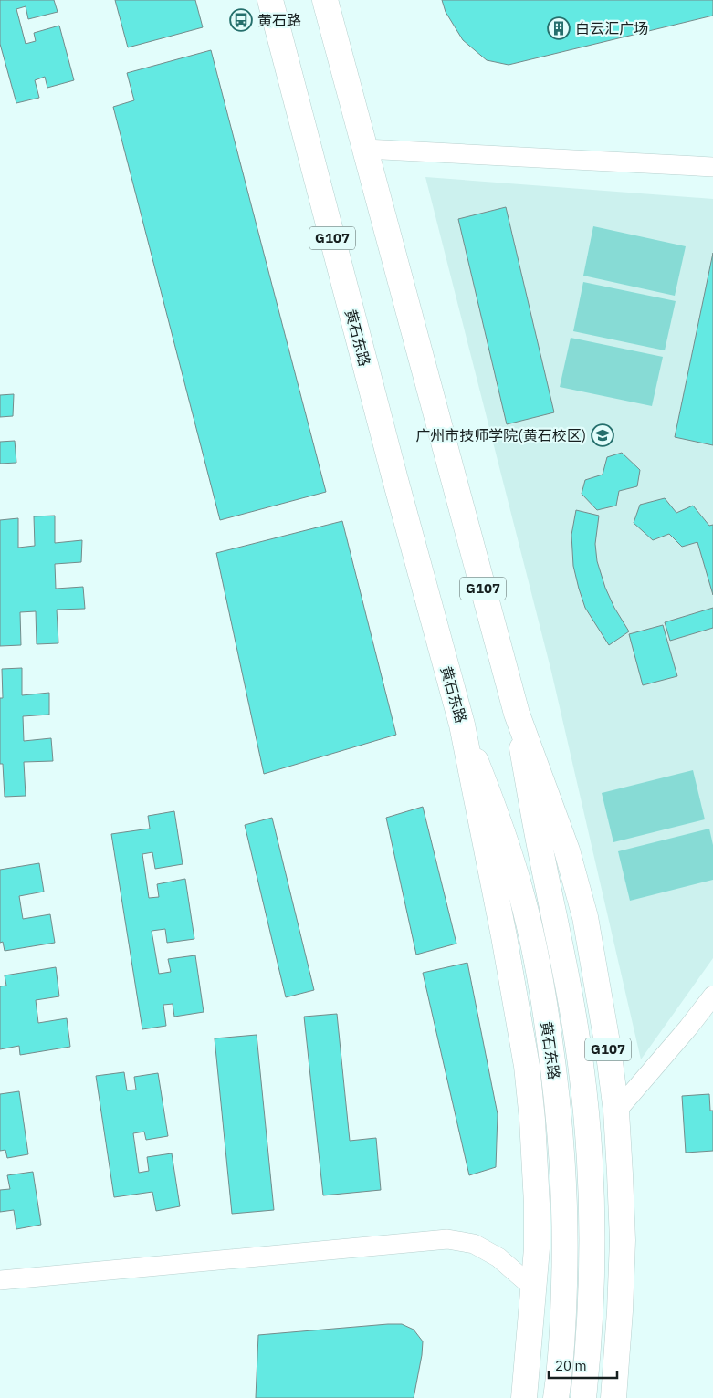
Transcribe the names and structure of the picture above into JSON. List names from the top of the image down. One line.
{"streets":{"main road":["G107","黄石东路"]},"crossings":[["G107","黄石东路"]],"places":{"bus stop":["黄石路"],"building":["白云汇广场"],"school or university":["广州市技师学院(黄石校区)"]},"scale_bar":"20 m"}
